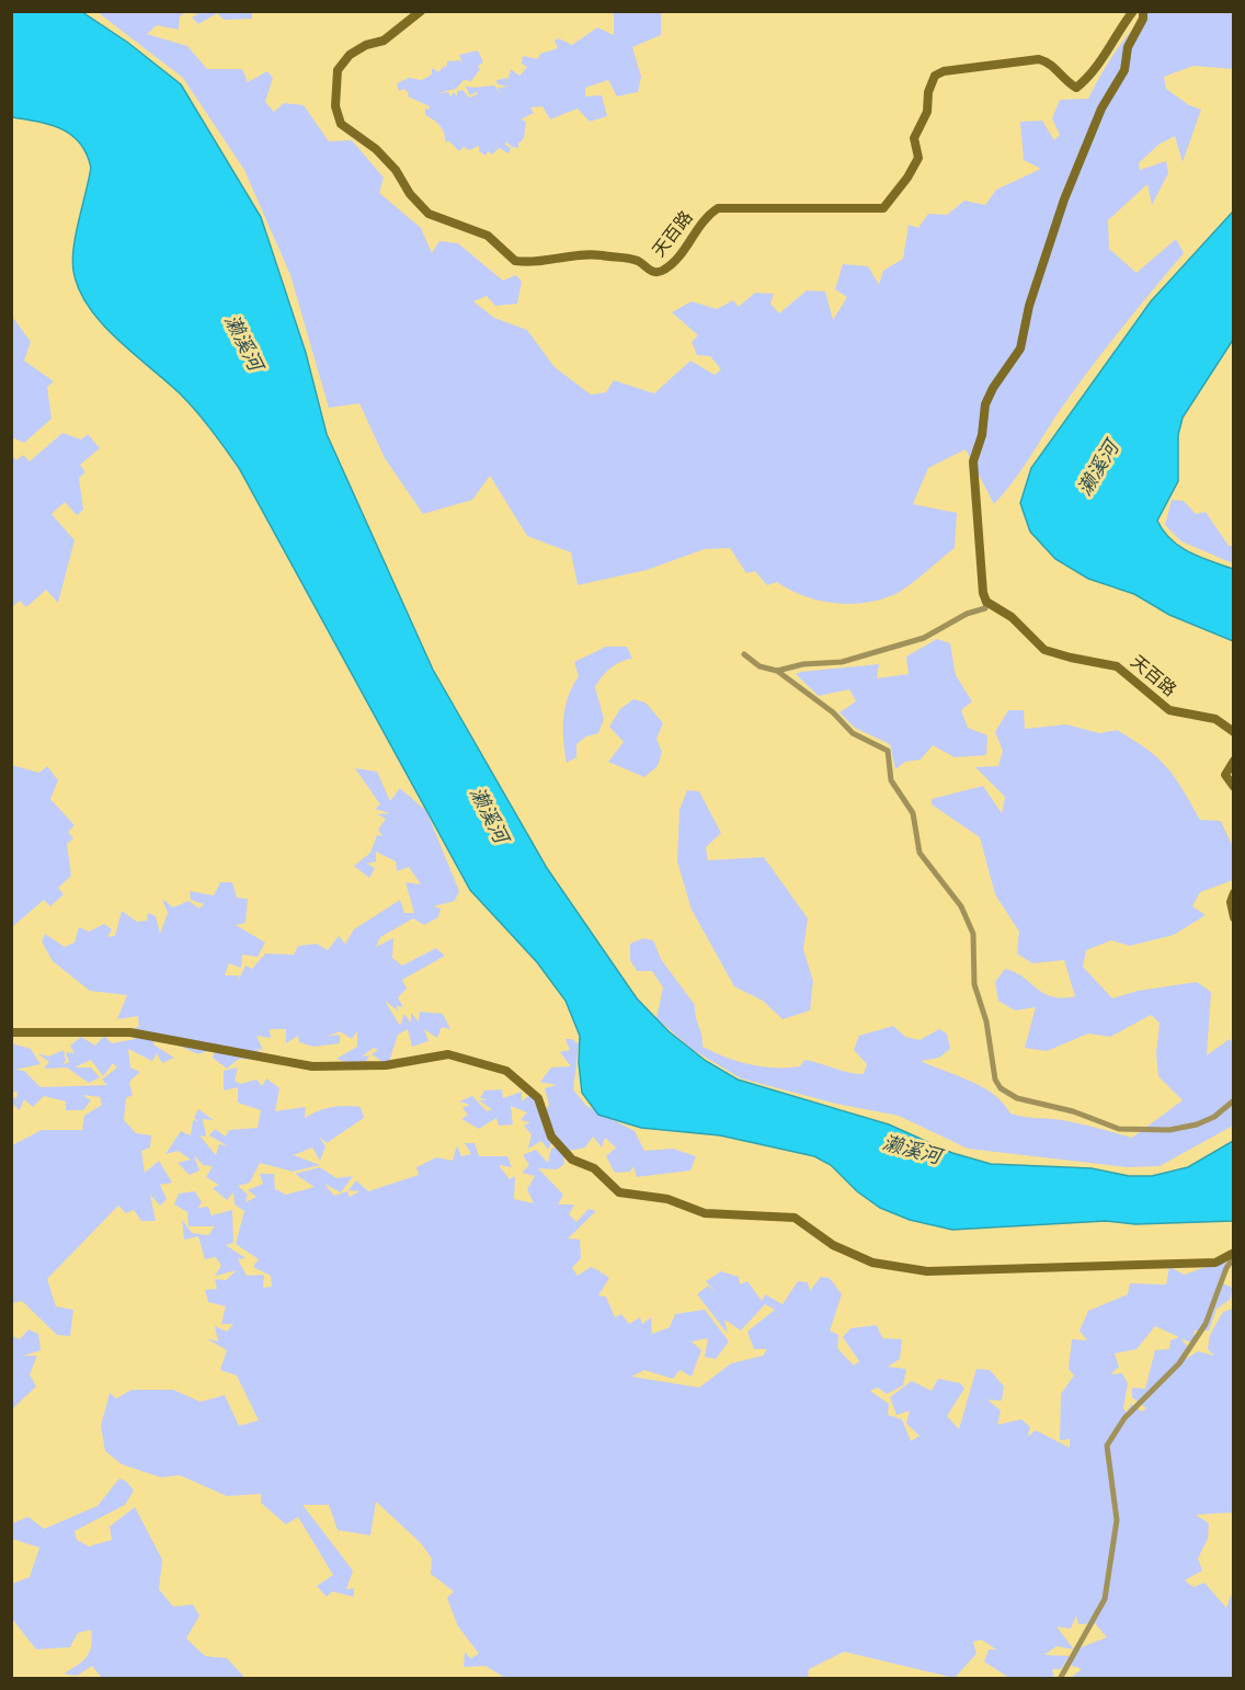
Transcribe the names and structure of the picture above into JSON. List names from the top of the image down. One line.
{"streets":{"main road":["天百路"]},"water":["濑溪河"]}
